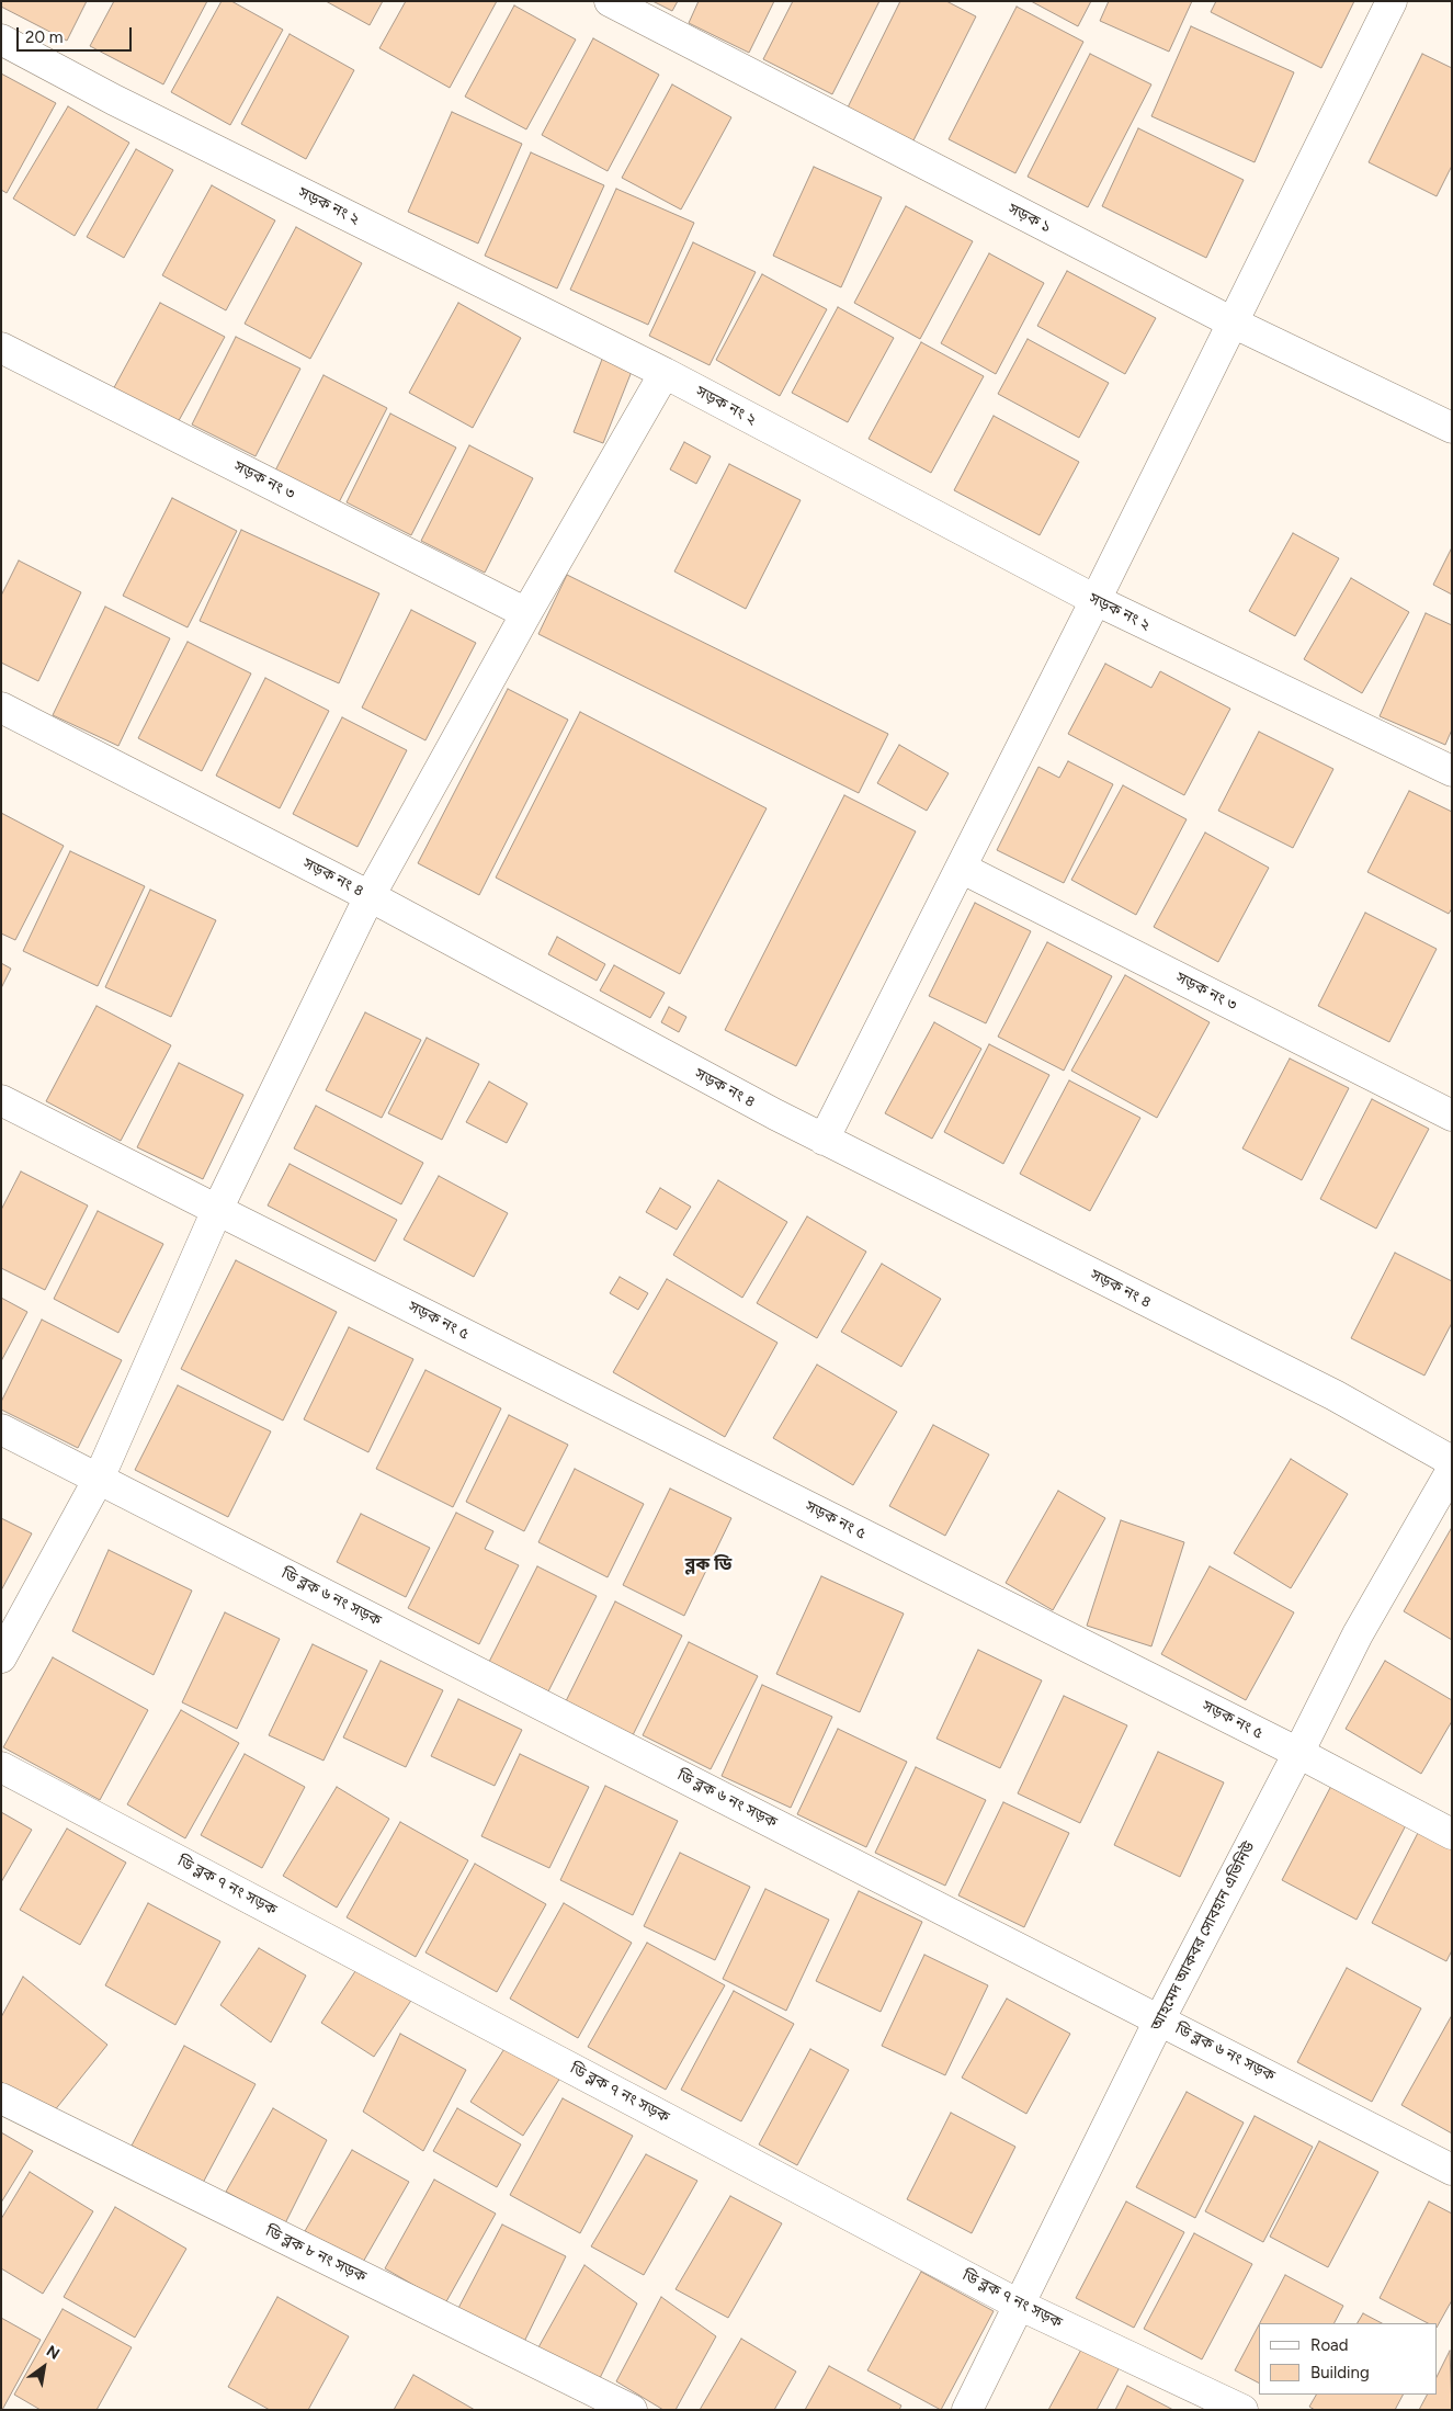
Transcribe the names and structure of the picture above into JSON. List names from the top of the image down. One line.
{"streets":{"street":["সড়ক নং ২","সড়ক ১","সড়ক নং ৩","সড়ক নং ৪","সড়ক নং ৫","ডি ব্লক ৬ নং সড়ক","ডি ব্লক ৭ নং সড়ক","আহমেদ আকবর সোবহান এভিনিউ","ডি ব্লক ৮ নং সড়ক"]},"crossings":[["সড়ক নং ৫","আহমেদ আকবর সোবহান এভিনিউ"],["ডি ব্লক ৬ নং সড়ক","আহমেদ আকবর সোবহান এভিনিউ"],["ডি ব্লক ৭ নং সড়ক","আহমেদ আকবর সোবহান এভিনিউ"]],"districts":["ব্লক ডি"],"legend":["Road","Building"],"scale_bar":"20 m","north":"top right"}
